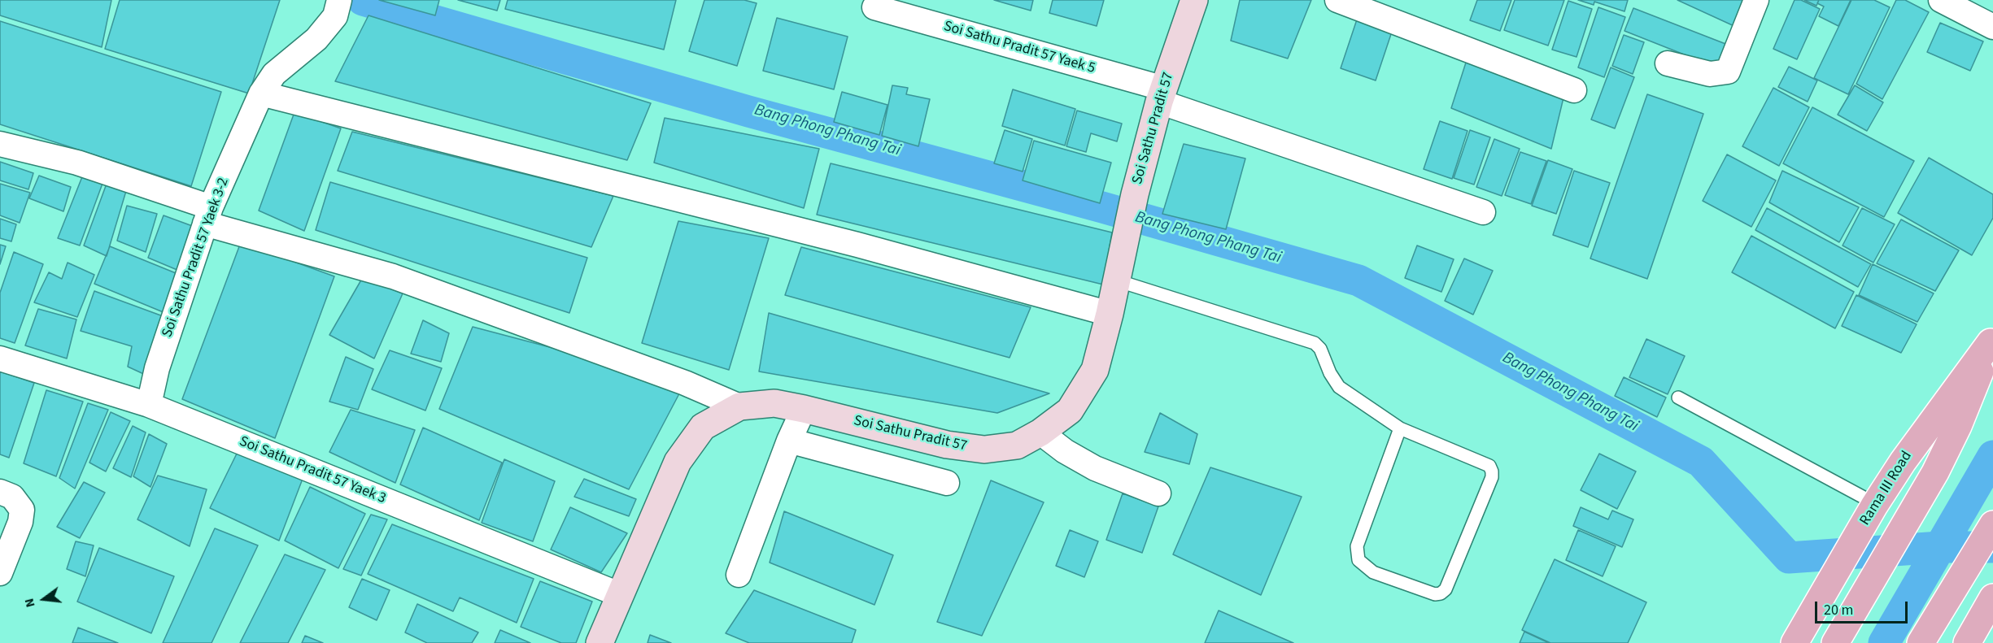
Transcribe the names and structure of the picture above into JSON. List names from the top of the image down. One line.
{"streets":{"main road":["Rama III Road"],"street":["Soi Sathu Pradit 57 Yaek 5","Soi Sathu Pradit 57","Soi Sathu Pradit 57 Yaek 3-2","Soi Sathu Pradit 57 Yaek 3"]},"crossings":[["Soi Sathu Pradit 57 Yaek 5","Soi Sathu Pradit 57"],["Soi Sathu Pradit 57","Soi Sathu Pradit 57 Yaek 3"],["Soi Sathu Pradit 57 Yaek 3-2","Soi Sathu Pradit 57 Yaek 3"]],"water":["Bang Phong Phang Tai"],"scale_bar":"20 m","north":"left"}
